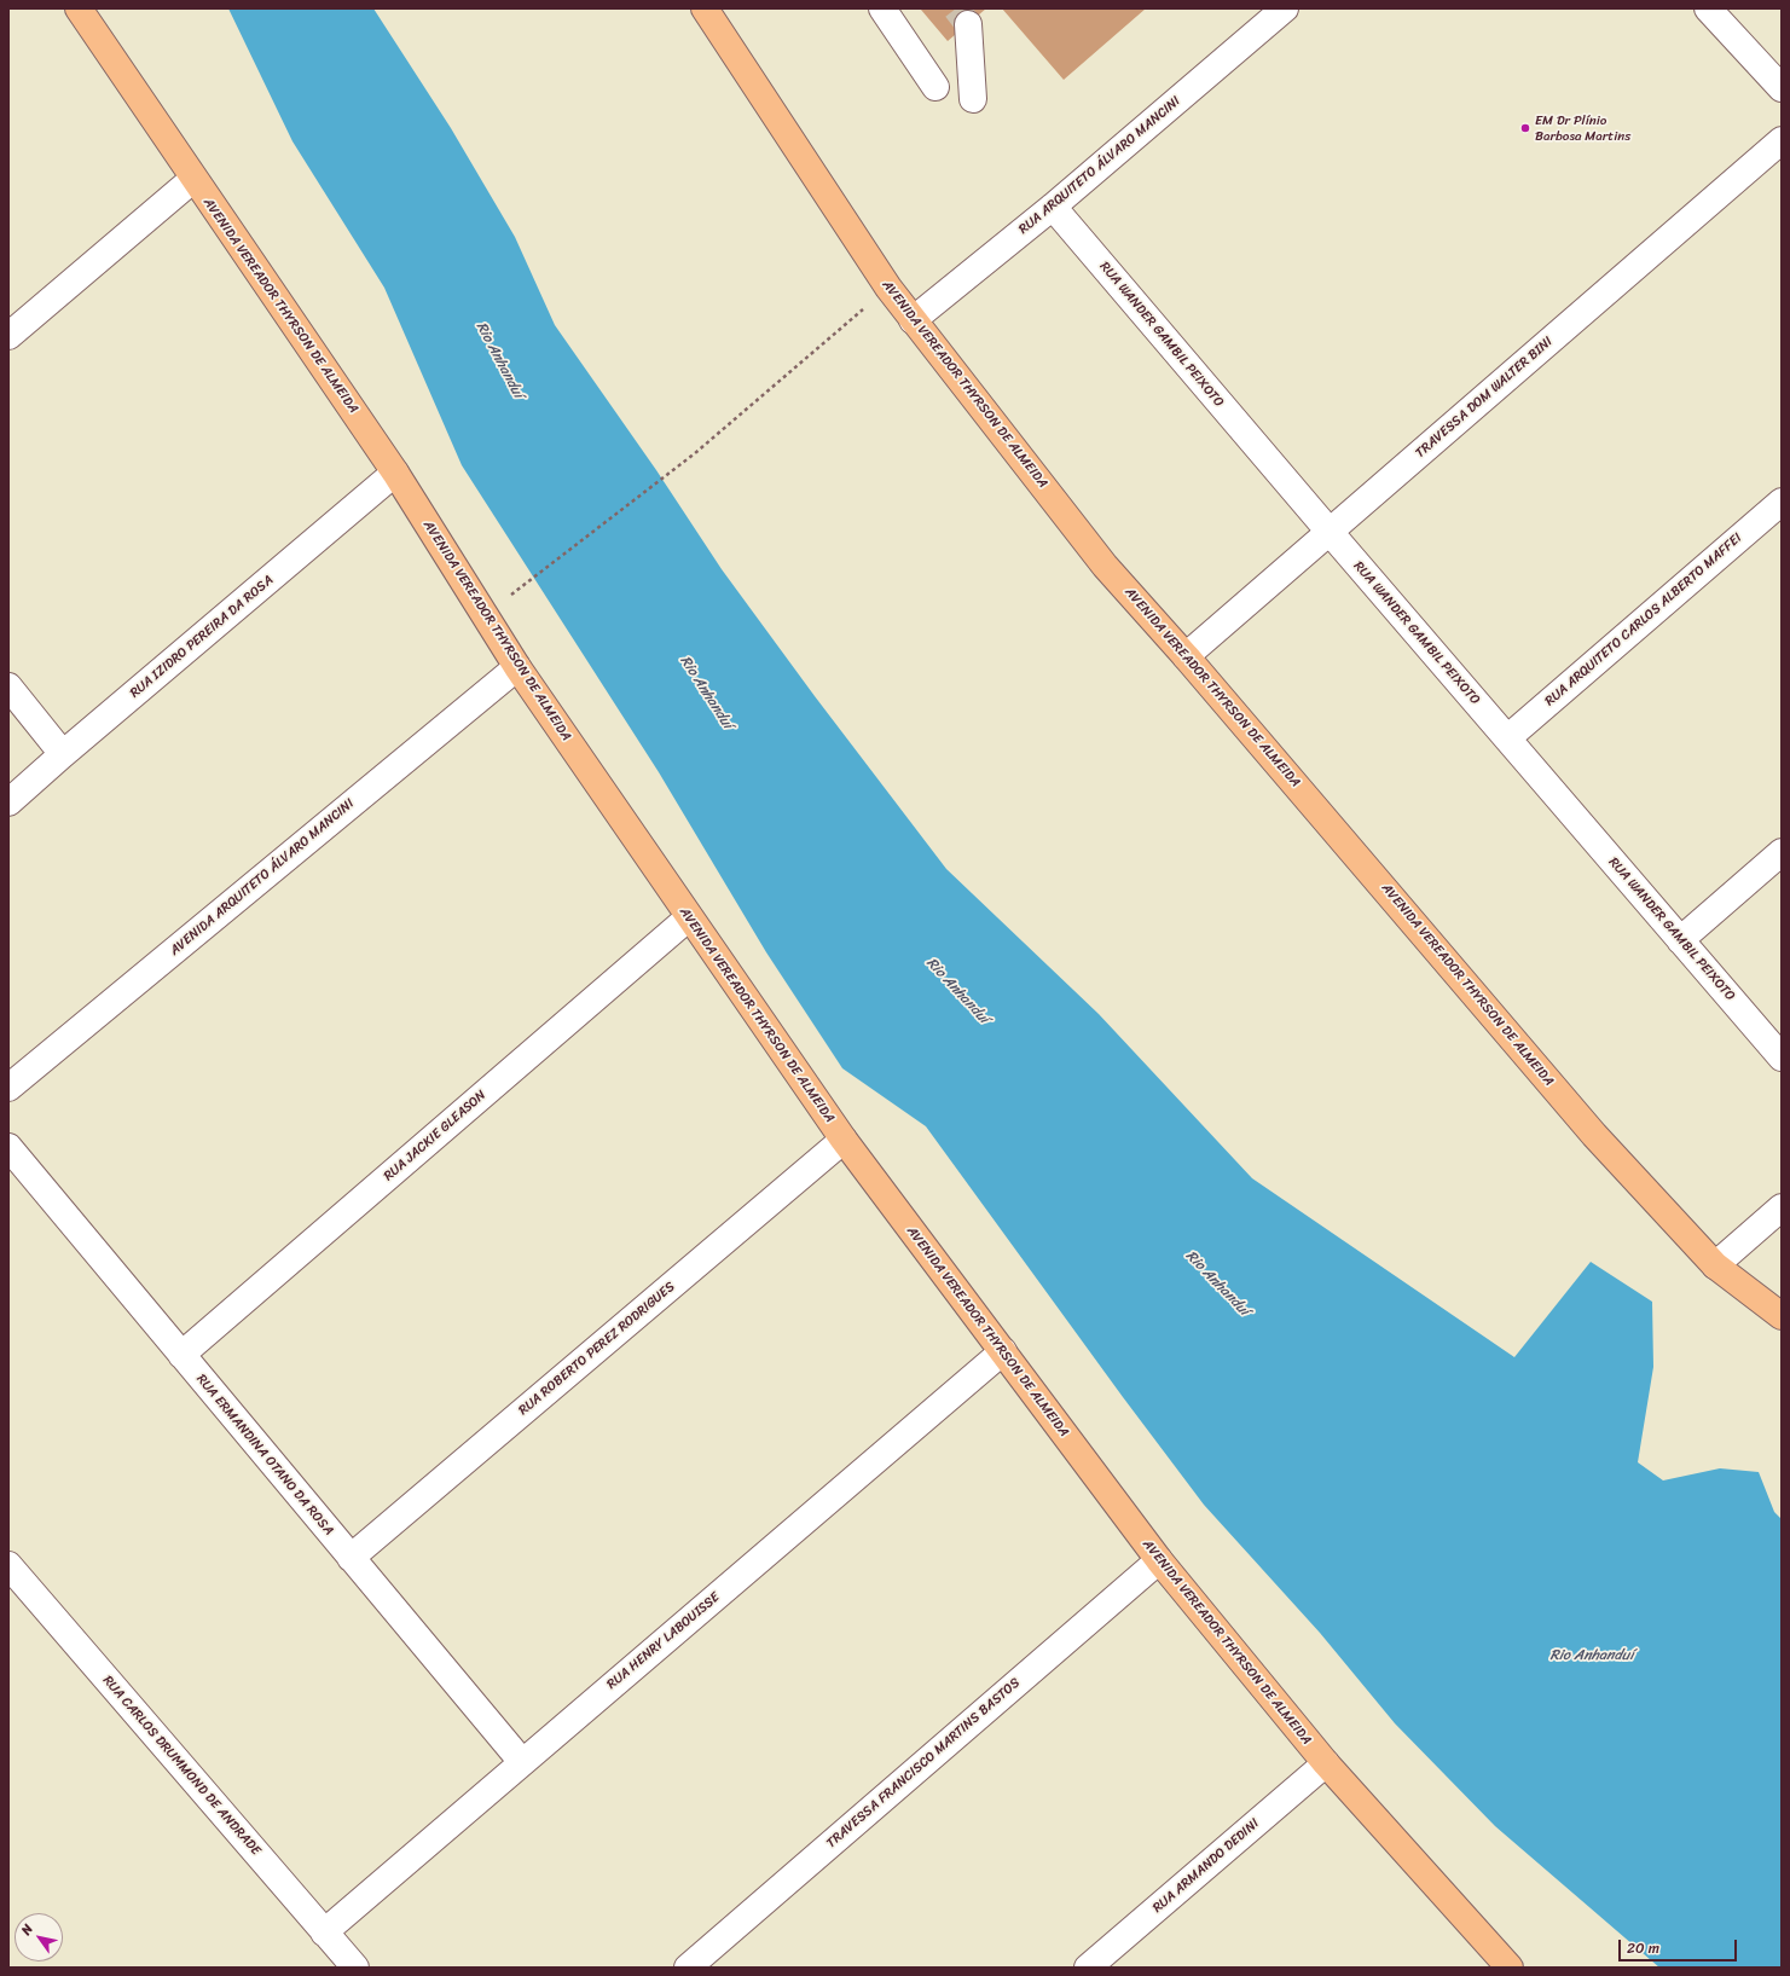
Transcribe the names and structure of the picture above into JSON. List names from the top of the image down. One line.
{"streets":{"main road":["AVENIDA VEREADOR THYRSON DE ALMEIDA"],"street":["RUA ARQUITETO ÁLVARO MANCINI","RUA WANDER GAMBIL PEIXOTO","TRAVESSA DOM WALTER BINI","RUA ARQUITETO CARLOS ALBERTO MAFFEI","RUA IZIDRO PEREIRA DA ROSA","AVENIDA ARQUITETO ÁLVARO MANCINI","RUA JACKIE GLEASON","RUA ROBERTO PEREZ RODRIGUES","RUA ERMANDINA OTANO DA ROSA","RUA HENRY LABOUISSE","TRAVESSA FRANCISCO MARTINS BASTOS","RUA CARLOS DRUMMOND DE ANDRADE","RUA ARMANDO DEDINI"]},"crossings":[["RUA ARQUITETO ÁLVARO MANCINI","AVENIDA VEREADOR THYRSON DE ALMEIDA"],["RUA ARQUITETO ÁLVARO MANCINI","RUA WANDER GAMBIL PEIXOTO"],["AVENIDA VEREADOR THYRSON DE ALMEIDA","TRAVESSA DOM WALTER BINI"],["AVENIDA VEREADOR THYRSON DE ALMEIDA","RUA IZIDRO PEREIRA DA ROSA"],["AVENIDA VEREADOR THYRSON DE ALMEIDA","AVENIDA ARQUITETO ÁLVARO MANCINI"],["AVENIDA VEREADOR THYRSON DE ALMEIDA","RUA JACKIE GLEASON"],["AVENIDA VEREADOR THYRSON DE ALMEIDA","RUA ROBERTO PEREZ RODRIGUES"],["AVENIDA VEREADOR THYRSON DE ALMEIDA","RUA HENRY LABOUISSE"],["AVENIDA VEREADOR THYRSON DE ALMEIDA","TRAVESSA FRANCISCO MARTINS BASTOS"],["AVENIDA VEREADOR THYRSON DE ALMEIDA","RUA ARMANDO DEDINI"],["RUA WANDER GAMBIL PEIXOTO","TRAVESSA DOM WALTER BINI"],["RUA WANDER GAMBIL PEIXOTO","RUA ARQUITETO CARLOS ALBERTO MAFFEI"],["RUA JACKIE GLEASON","RUA ERMANDINA OTANO DA ROSA"],["RUA ROBERTO PEREZ RODRIGUES","RUA ERMANDINA OTANO DA ROSA"],["RUA ERMANDINA OTANO DA ROSA","RUA HENRY LABOUISSE"],["RUA HENRY LABOUISSE","RUA CARLOS DRUMMOND DE ANDRADE"]],"water":["Rio Anhanduí"],"places":["EM Dr Plínio Barbosa Martins"],"scale_bar":"20 m","north":"top left"}
